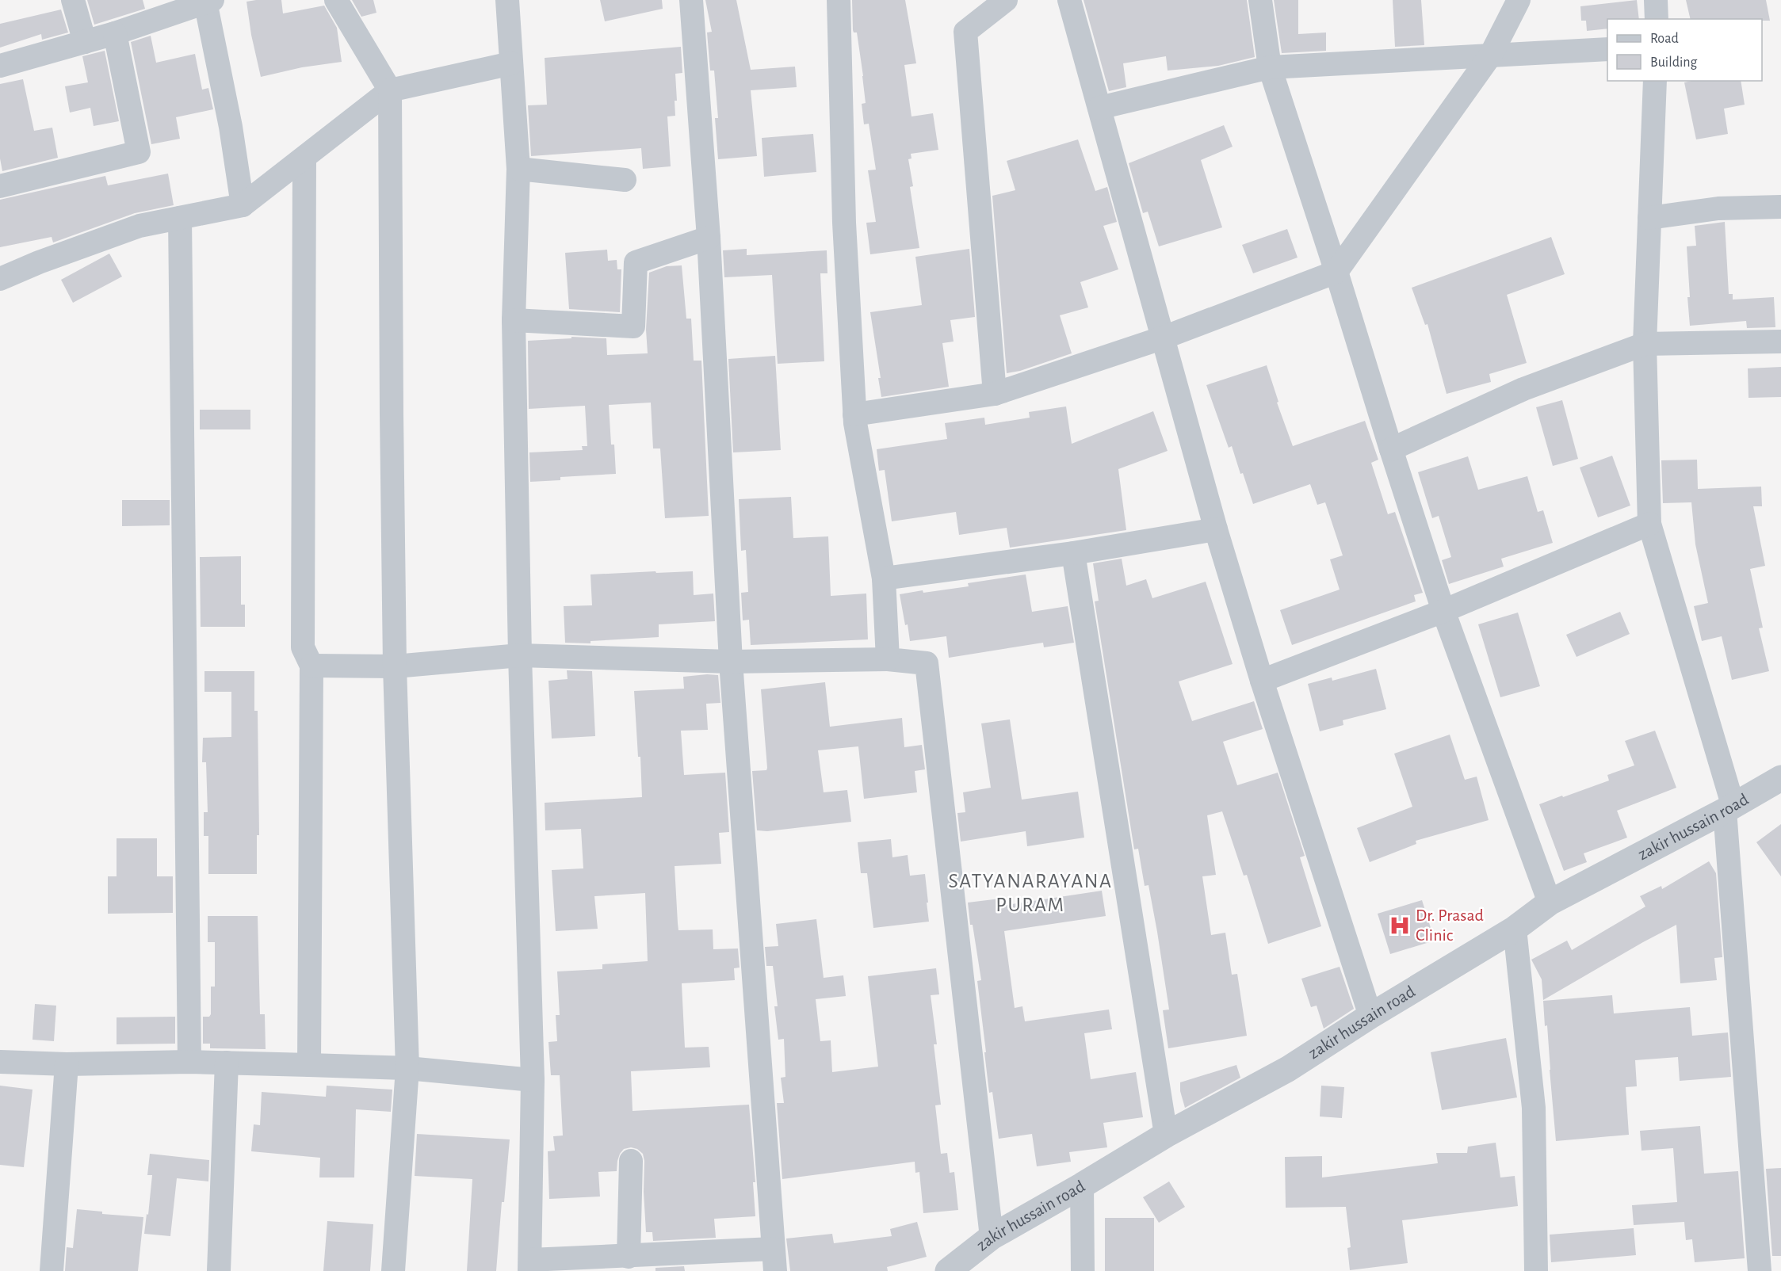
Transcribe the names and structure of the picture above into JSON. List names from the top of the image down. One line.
{"streets":{"street":["zakir hussain road"]},"districts":["SATYANARAYANA PURAM"],"places":{"hospital":["Dr. Prasad Clinic"]},"legend":["Road","Building"]}
